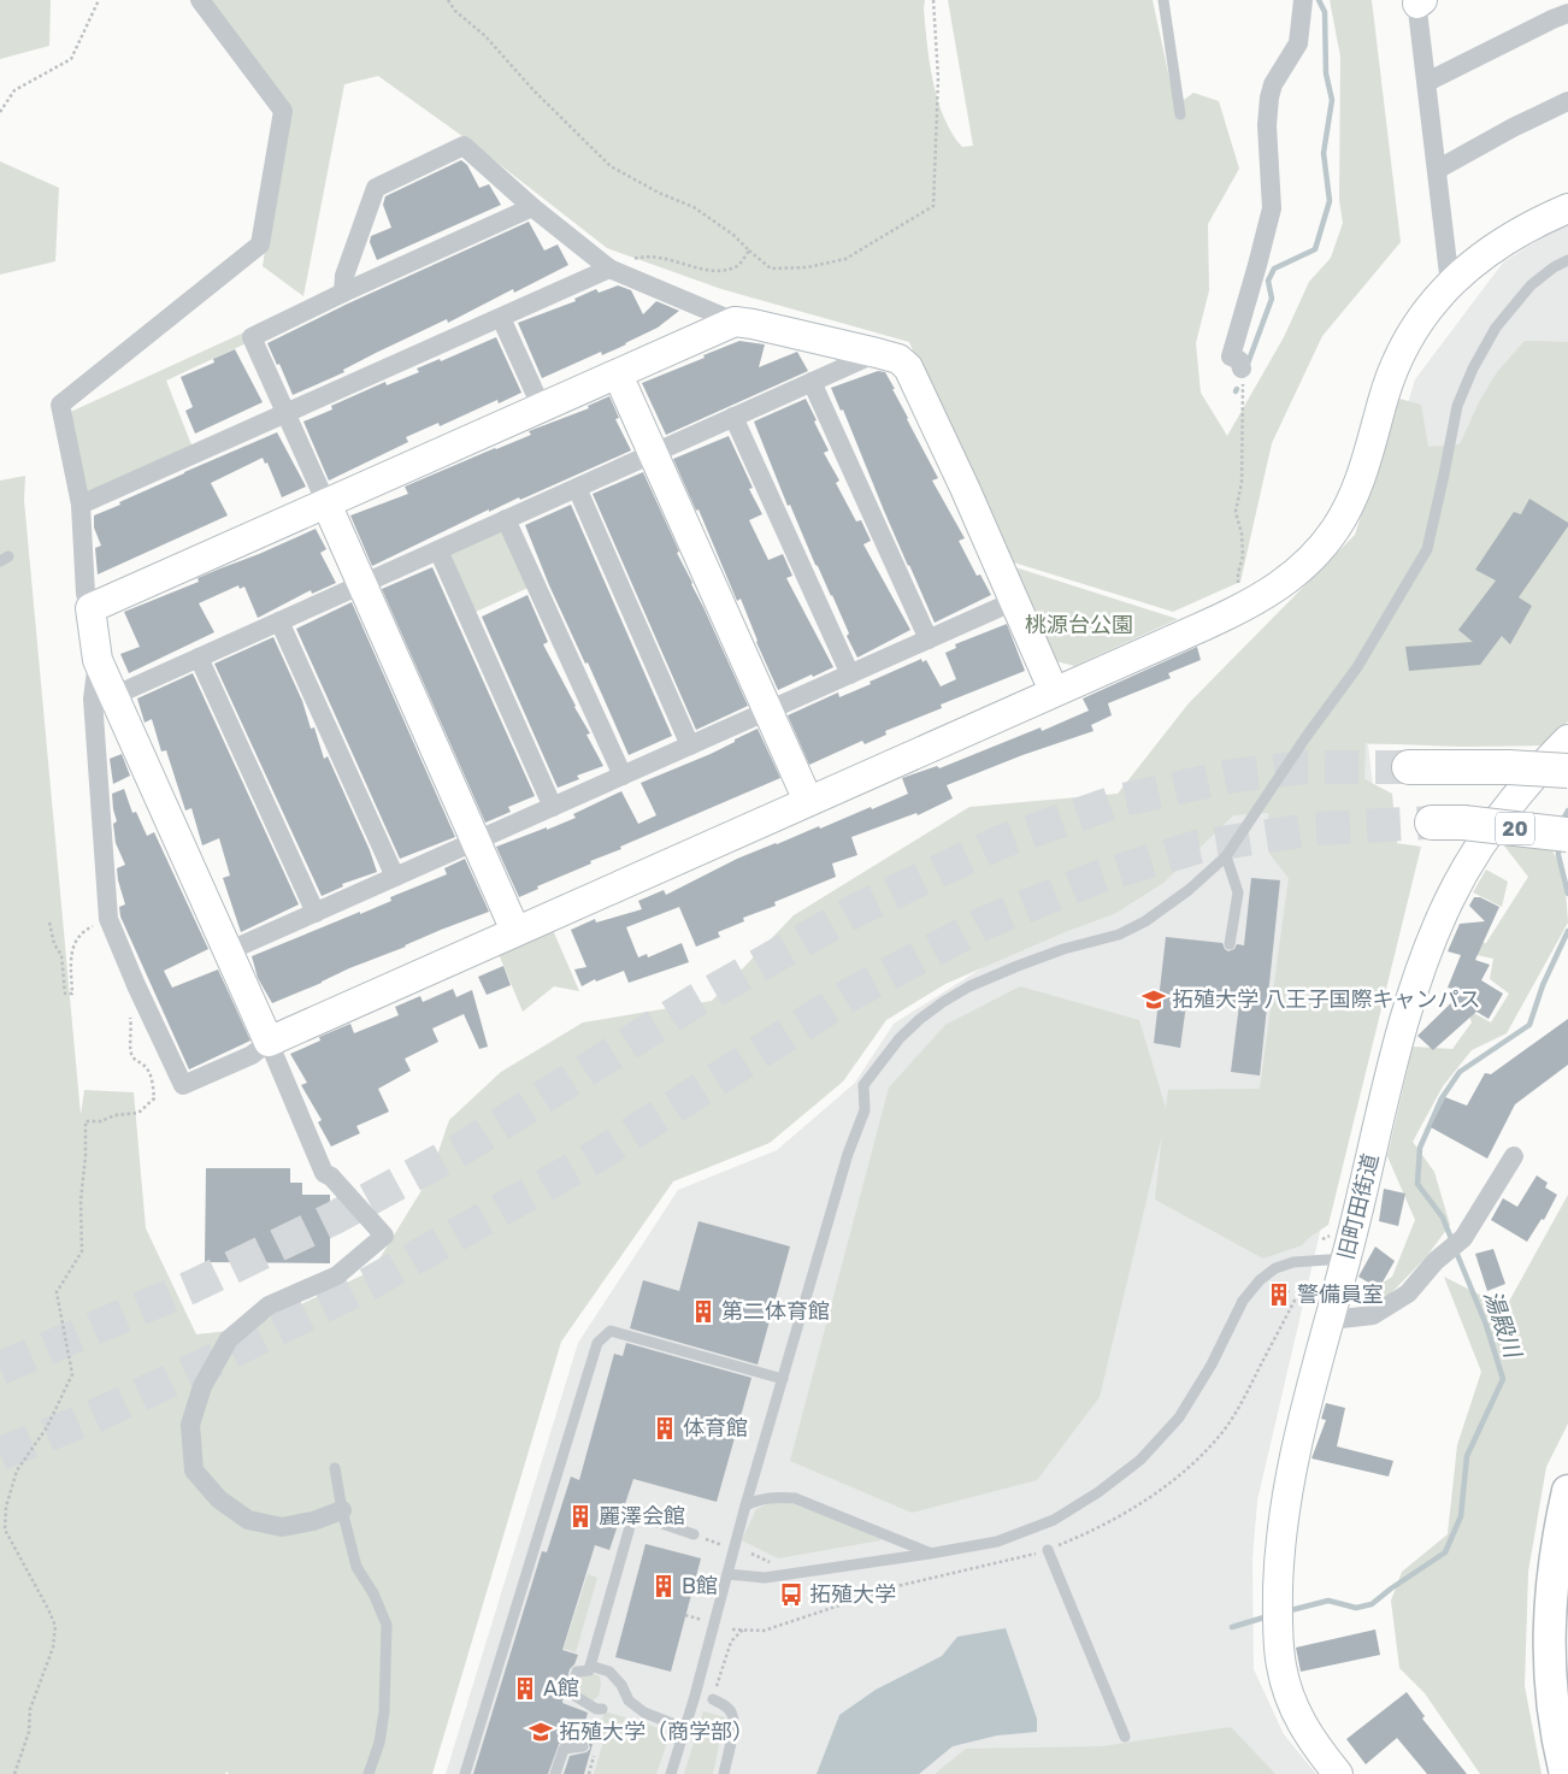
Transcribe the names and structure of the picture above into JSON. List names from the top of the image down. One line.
{"streets":{"highway":["20"],"street":["旧町田街道"]},"water":["湯殿川"],"parks":["桃源台公園"],"places":{"school or university":["拓殖大学 八王子国際キャンパス","拓殖大学（商学部）"],"building":["警備員室","第二体育館","体育館","麗澤会館","B館","A館"],"bus stop":["拓殖大学"]}}
